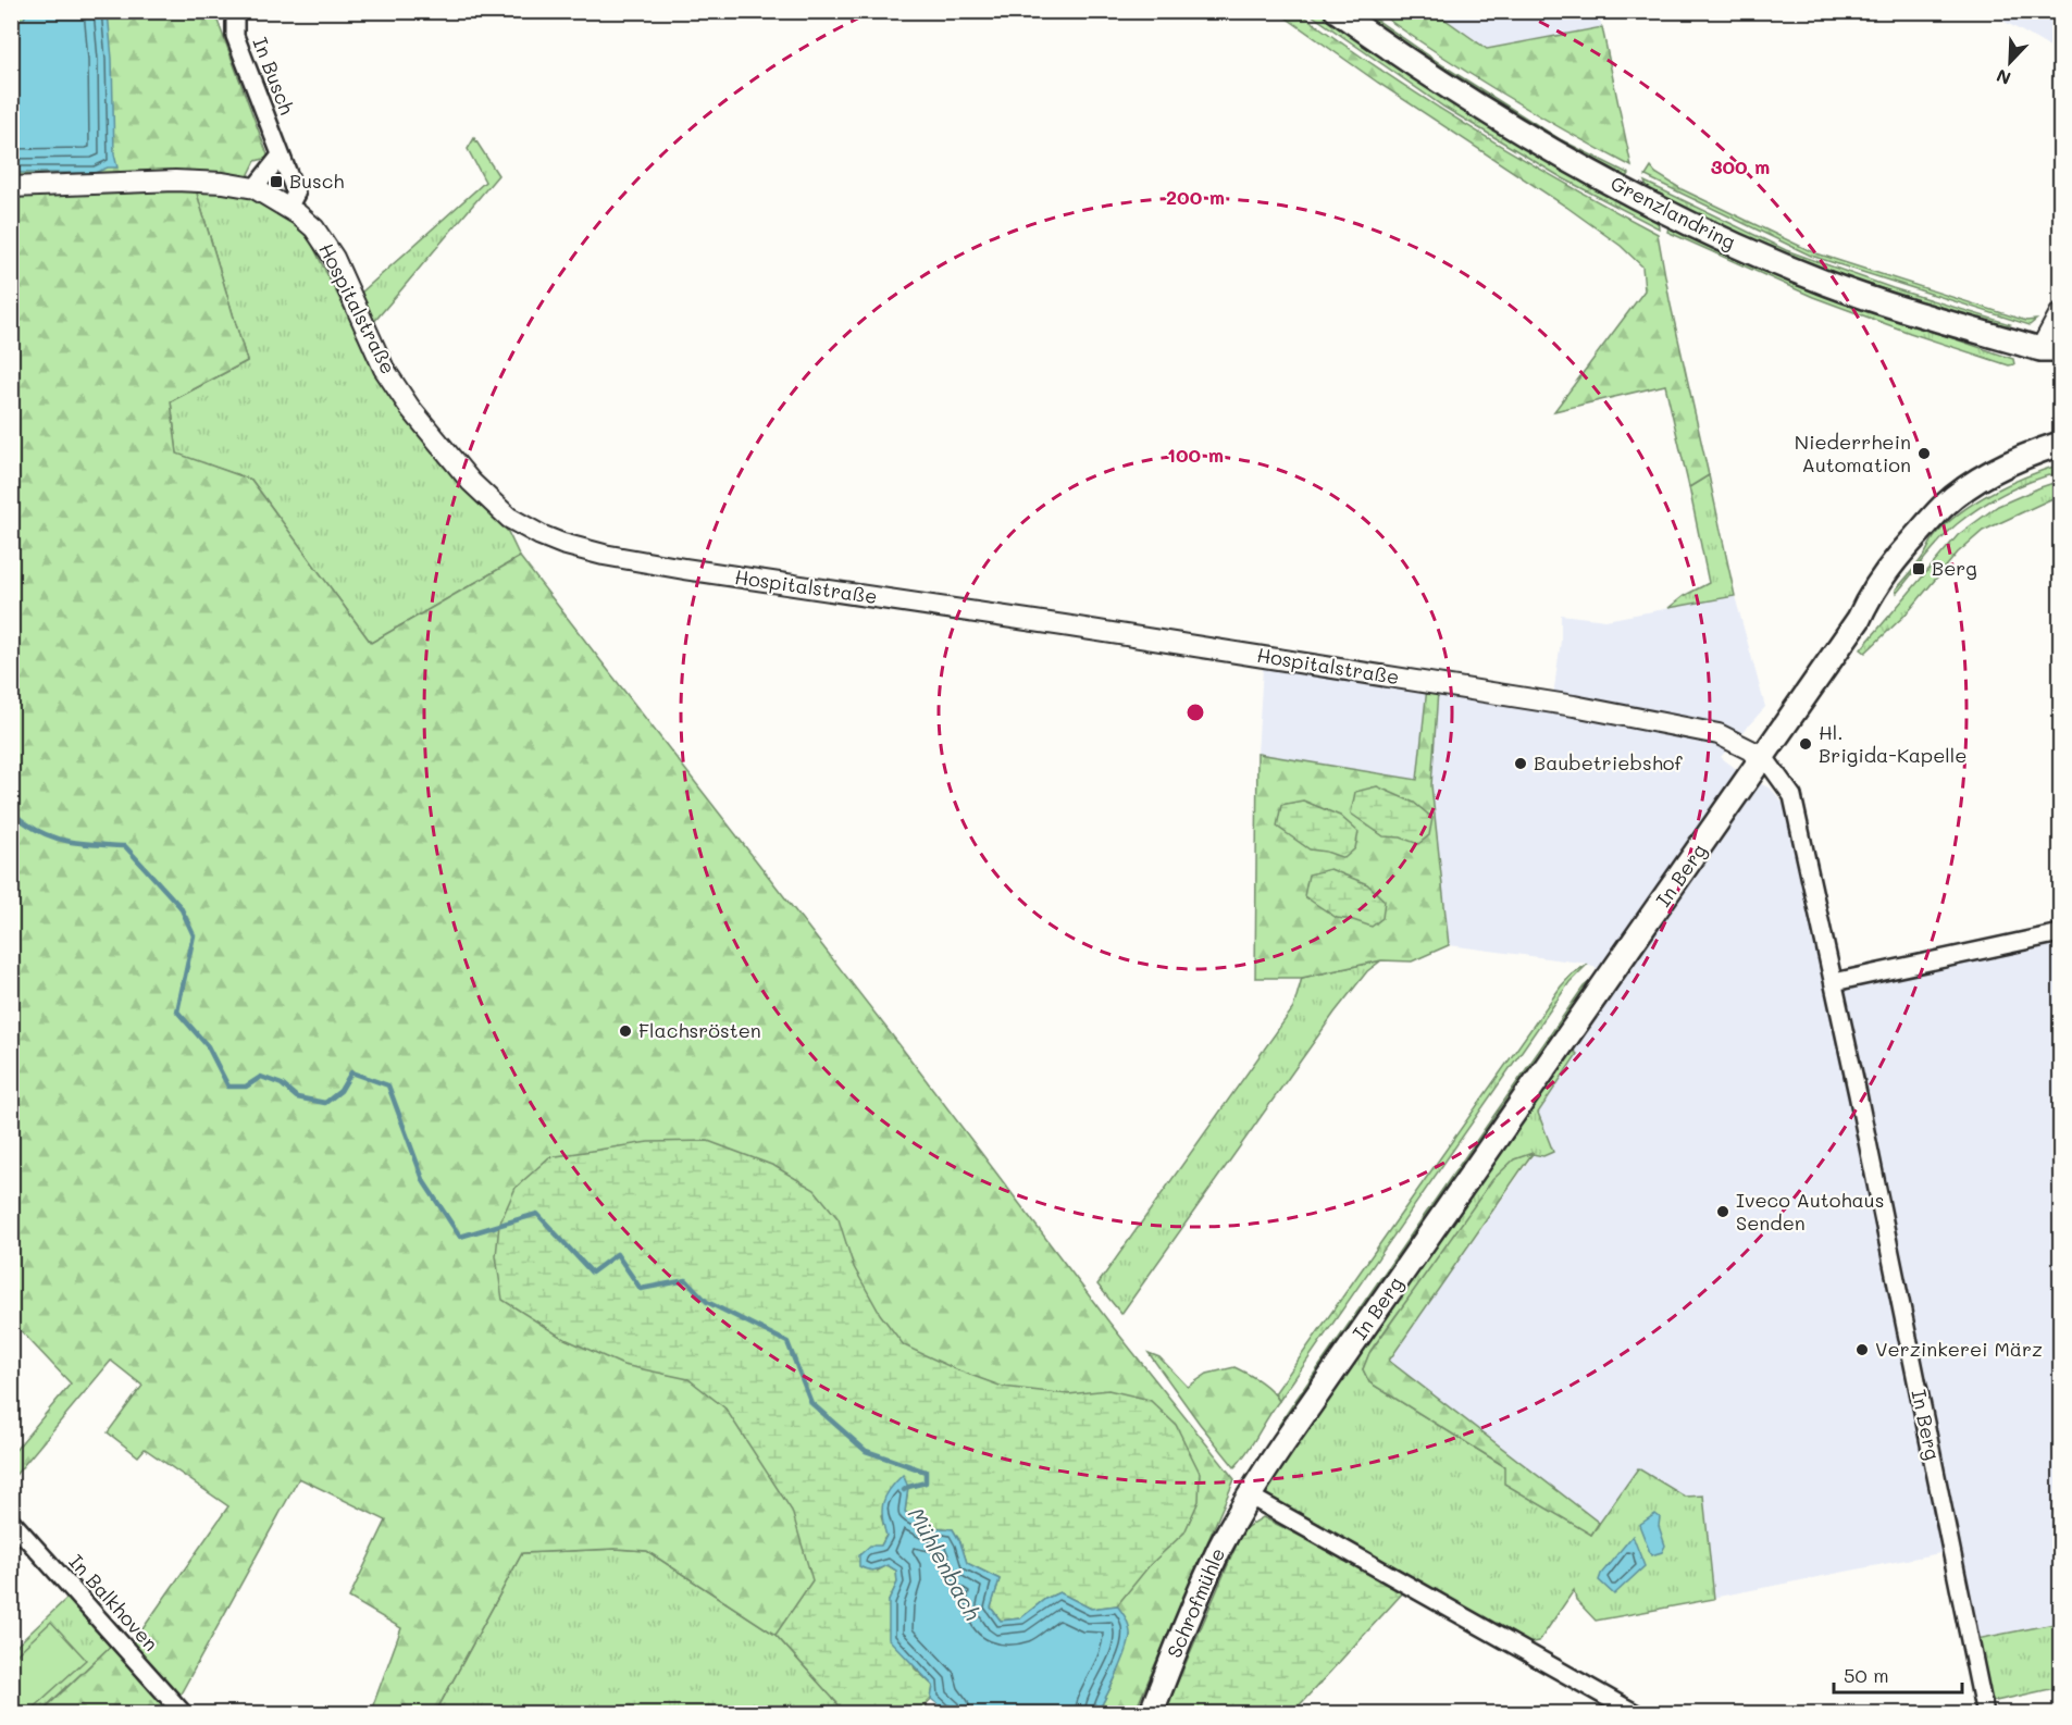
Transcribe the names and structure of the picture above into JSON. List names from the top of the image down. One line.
{"streets":{"main road":["Grenzlandring","In Berg","Schrofmühle"],"street":["In Busch","Hospitalstraße","In Balkhoven"]},"crossings":[["In Busch","Hospitalstraße"],["Hospitalstraße","In Berg"],["In Berg","Schrofmühle"]],"water":["Mühlenbach"],"places":{"transit":["Busch","Berg"],"other":["Niederrhein Automation","Hl. Brigida-Kapelle","Baubetriebshof","Flachsrösten","Iveco Autohaus Senden","Verzinkerei März"]},"scale_bar":"50 m","north":"bottom left","rings":["300 m","200 m","100 m"]}
